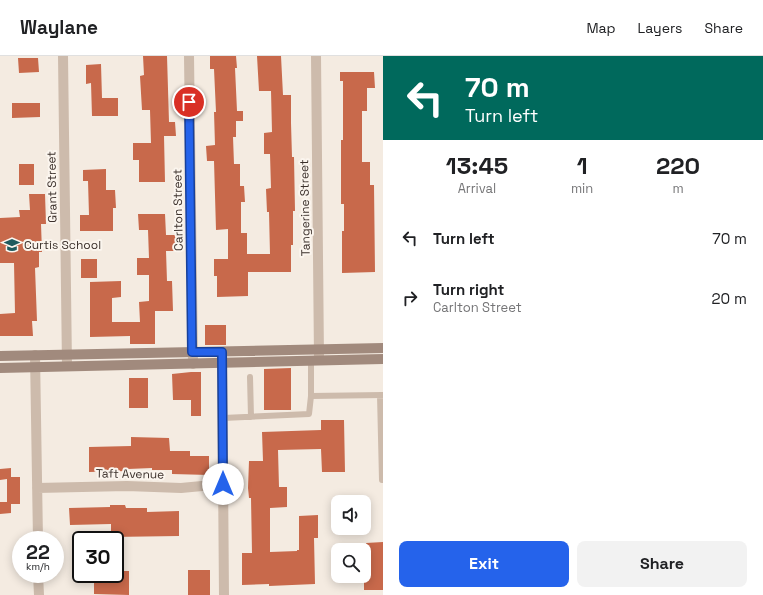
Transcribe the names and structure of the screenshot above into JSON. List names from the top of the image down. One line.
{"streets":{"street":["Grant Street","Tangerine Street","Carlton Street","Taft Avenue"]},"places":{"school or university":["Curtis School"]},"page":{"header":"Waylane","nav":["Map","Layers","Share"],"turn":["70 m","Turn left"],"eta":["13:45","Arrival","1","min","220","m"],"list":[{"name":"Turn left","value":"70 m"},{"name":"Turn right","note":"Carlton Street","value":"20 m"}],"speed":"22 km/h","limit":"30","buttons":["Exit","Share"]}}
